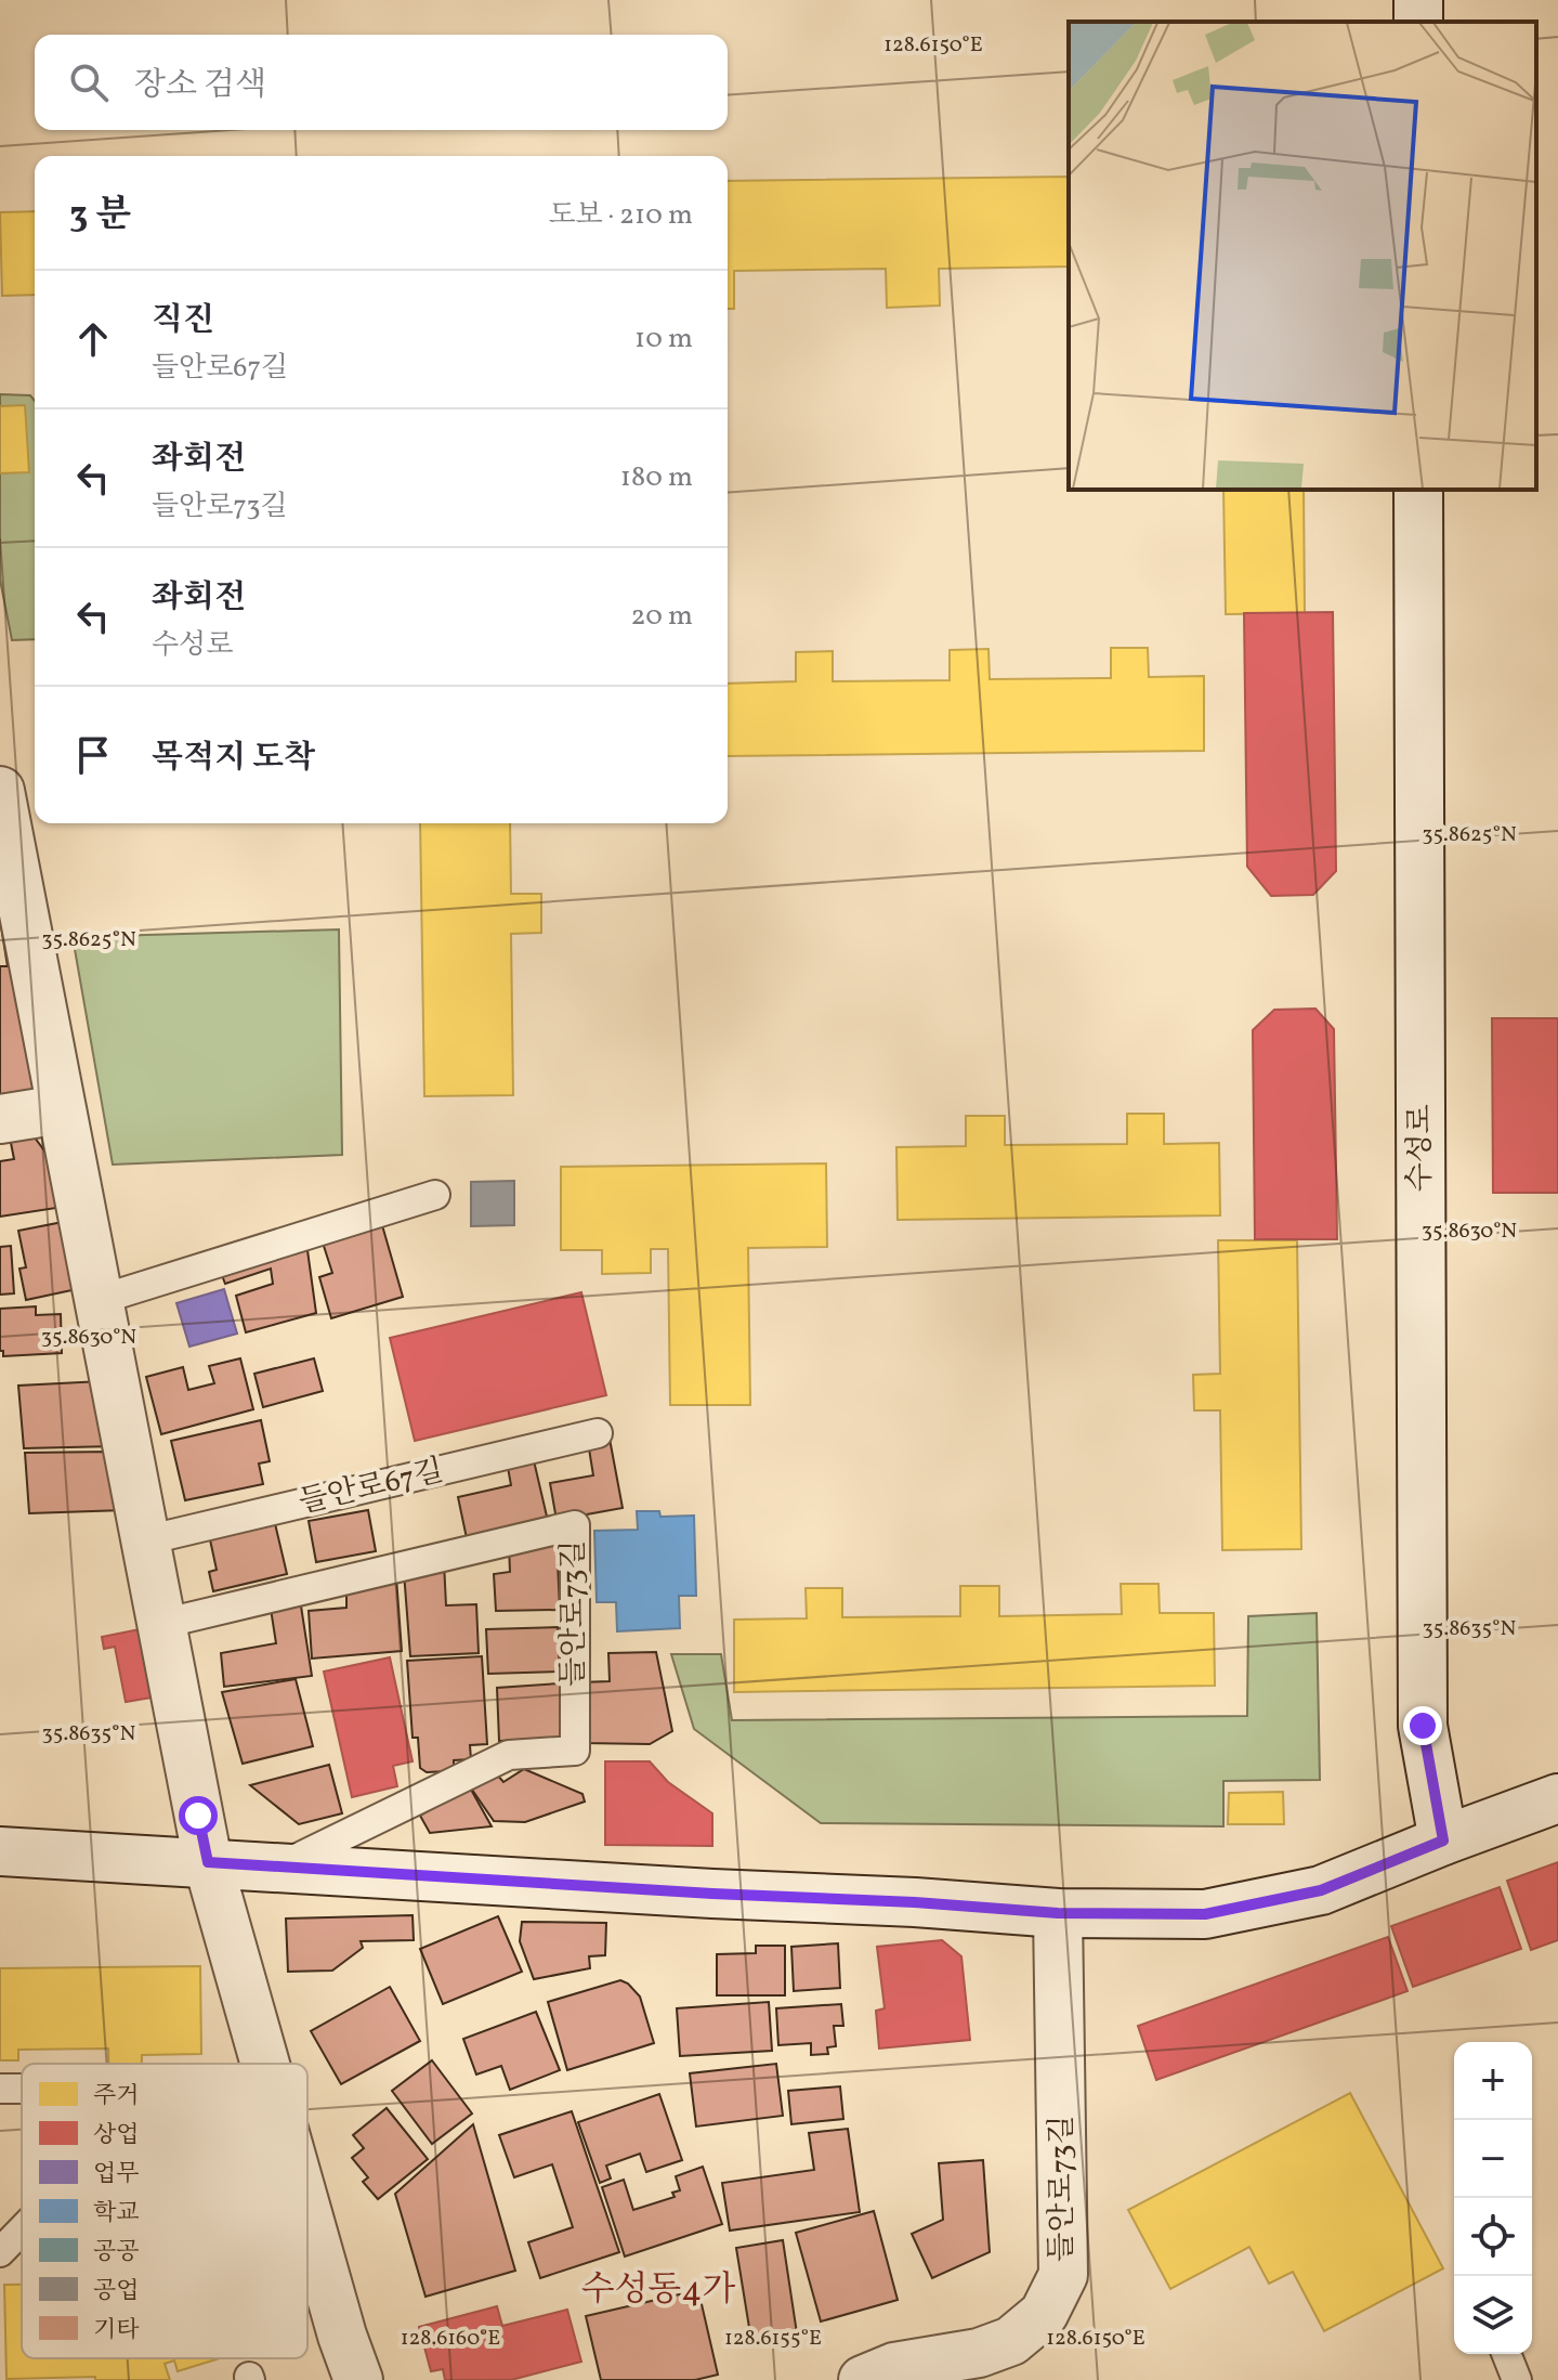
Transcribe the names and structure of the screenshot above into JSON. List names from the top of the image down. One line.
{"streets":{"street":["수성로","들안로73길"],"lane":["들안로67길"]},"districts":["수성동4가"],"legend":["주거","상업","업무","학교","공공","공업","기타"],"page":{"search":"장소 검색","heading":["3 분","도보 · 210 m"],"list":[["직진","들안로67길","10 m"],["좌회전","들안로73길","180 m"],["좌회전","수성로","20 m"],"목적지 도착"],"map_buttons":["+","−"]},"coordinates":["128.6150°E","35.8625°N","35.8630°N","35.8635°N","128.6160°E","128.6155°E"]}
